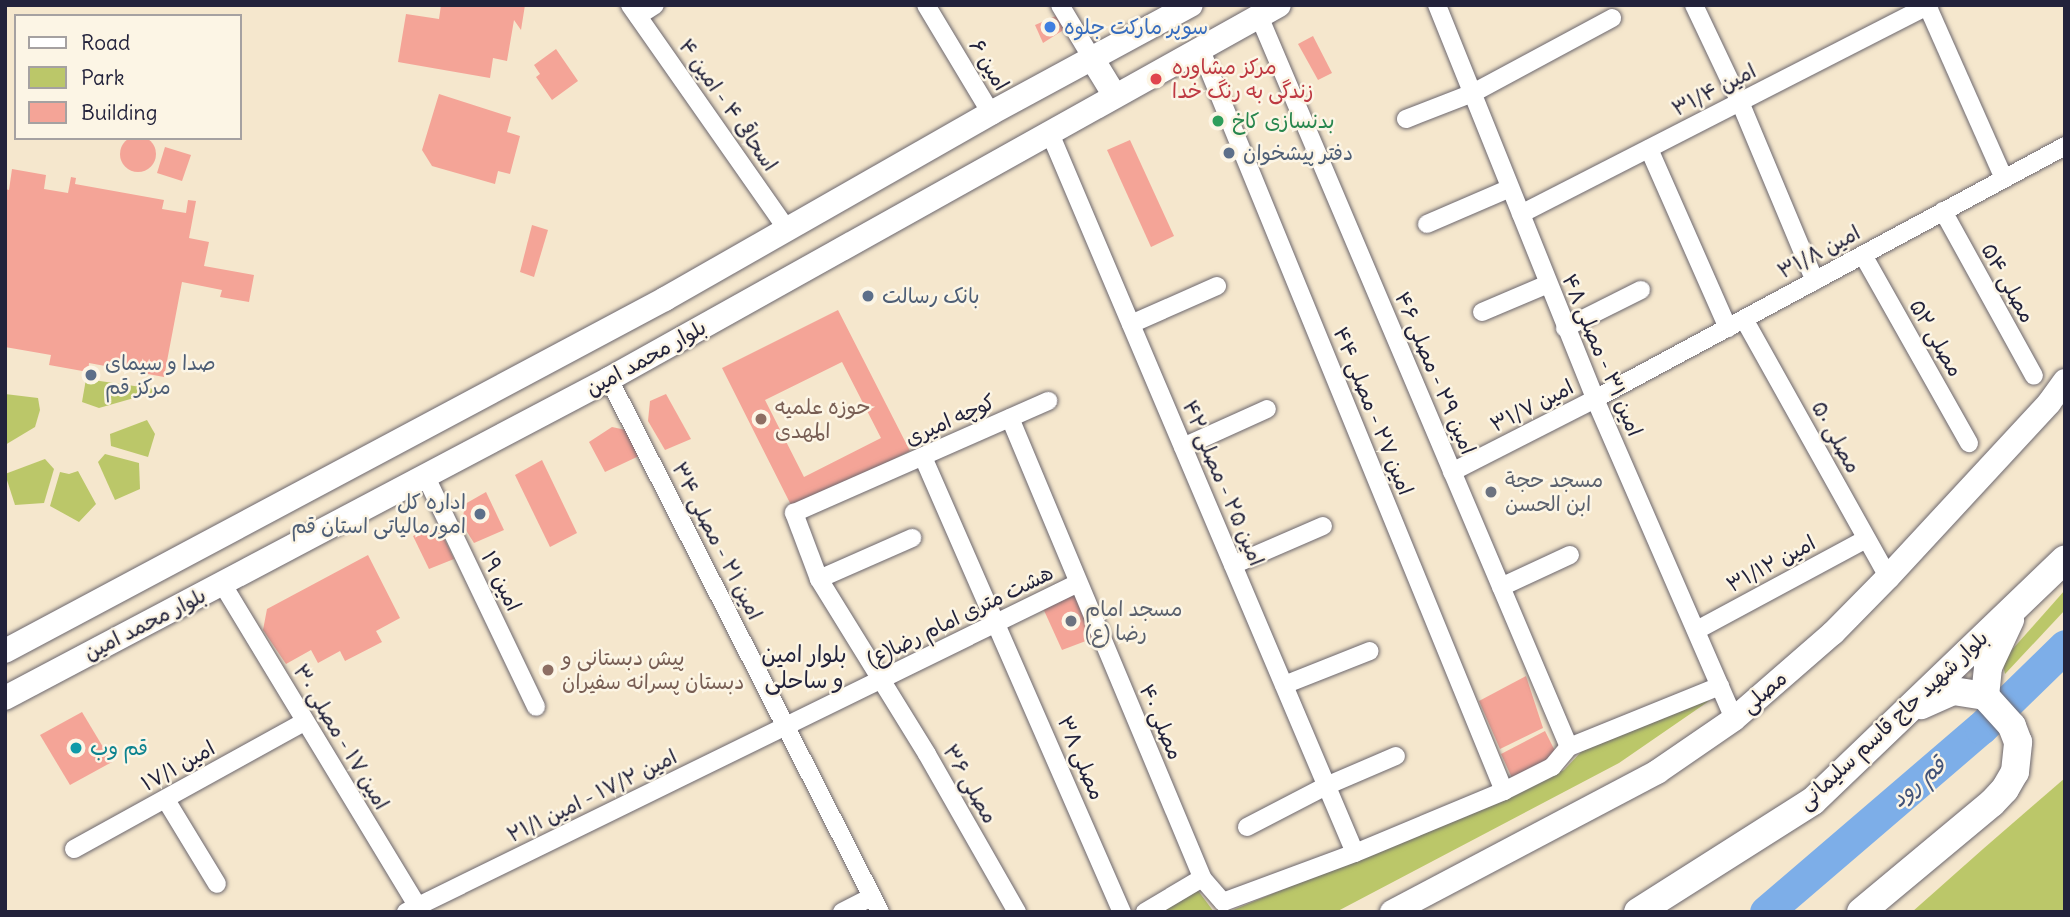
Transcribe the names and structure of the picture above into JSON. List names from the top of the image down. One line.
{"streets":{"main road":["بلوار محمد امین","مصلی","بلوار شهید حاج قاسم سلیمانی"],"street":["امین ۶","امین ۳۱/۴","اسحاقی ۴ - امین ۴","امین ۳۱/۸","مصلی ۵۴","مصلی ۵۲","امین ۳۱ - مصلی ۴۸","امین ۲۹ - مصلی ۴۶","امین ۳۱/۷","امین ۲۷ - مصلی ۴۴","کوچه امیری","مصلی ۵۰","امین ۲۵ - مصلی ۴۲","امین ۲۱ - مصلی ۳۴","امین ۳۱/۱۲","امین ۱۹","هشت متری امام رضا(ع)","مصلی ۴۰","امین ۱۷ - مصلی ۳۰","مصلی ۳۸","امین ۱۷/۱","مصلی ۳۶","امین ۱۷/۲ - امین ۲۱/۱"]},"crossings":[["امین ۶","بلوار محمد امین"],["امین ۳۱/۴","امین ۳۱ - مصلی ۴۸"],["اسحاقی ۴ - امین ۴","بلوار محمد امین"],["امین ۳۱/۸","مصلی ۵۴"],["امین ۳۱/۸","مصلی ۵۲"],["امین ۳۱/۸","امین ۳۱ - مصلی ۴۸"],["امین ۳۱/۸","امین ۳۱/۷"],["امین ۳۱/۸","مصلی ۵۰"],["امین ۳۱ - مصلی ۴۸","امین ۳۱/۷"],["امین ۳۱ - مصلی ۴۸","امین ۳۱/۱۲"],["امین ۳۱ - مصلی ۴۸","مصلی"],["بلوار محمد امین","امین ۲۹ - مصلی ۴۶"],["بلوار محمد امین","امین ۲۷ - مصلی ۴۴"],["بلوار محمد امین","امین ۲۵ - مصلی ۴۲"],["بلوار محمد امین","امین ۲۱ - مصلی ۳۴"],["بلوار محمد امین","امین ۱۹"],["بلوار محمد امین","امین ۱۷ - مصلی ۳۰"],["امین ۲۹ - مصلی ۴۶","امین ۳۱/۷"],["کوچه امیری","مصلی ۴۰"],["کوچه امیری","مصلی ۳۸"],["کوچه امیری","مصلی ۳۶"],["مصلی ۵۰","امین ۳۱/۱۲"],["مصلی ۵۰","مصلی"],["امین ۲۱ - مصلی ۳۴","هشت متری امام رضا(ع)"],["امین ۲۱ - مصلی ۳۴","امین ۱۷/۲ - امین ۲۱/۱"],["هشت متری امام رضا(ع)","مصلی ۴۰"],["هشت متری امام رضا(ع)","مصلی ۳۸"],["هشت متری امام رضا(ع)","مصلی ۳۶"],["هشت متری امام رضا(ع)","امین ۱۷/۲ - امین ۲۱/۱"],["امین ۱۷ - مصلی ۳۰","امین ۱۷/۱"],["امین ۱۷ - مصلی ۳۰","امین ۱۷/۲ - امین ۲۱/۱"]],"districts":["بلوار امین و ساحلی"],"water":["قم رود"],"places":["سوپر مارکت جلوه","مرکز مشاوره زندگی به رنگ خدا","بدنسازی کاخ","دفتر پیشخوان","بانک رسالت","صدا و سیمای مرکز قم","حوزه علمیه المهدی","مسجد حجة ابن الحسن","اداره کل امورمالیاتی استان قم","مسجد امام رضا (ع)","پیش دبستانی و دبستان پسرانه سفیران","قم وب"],"legend":["Road","Park","Building"]}
